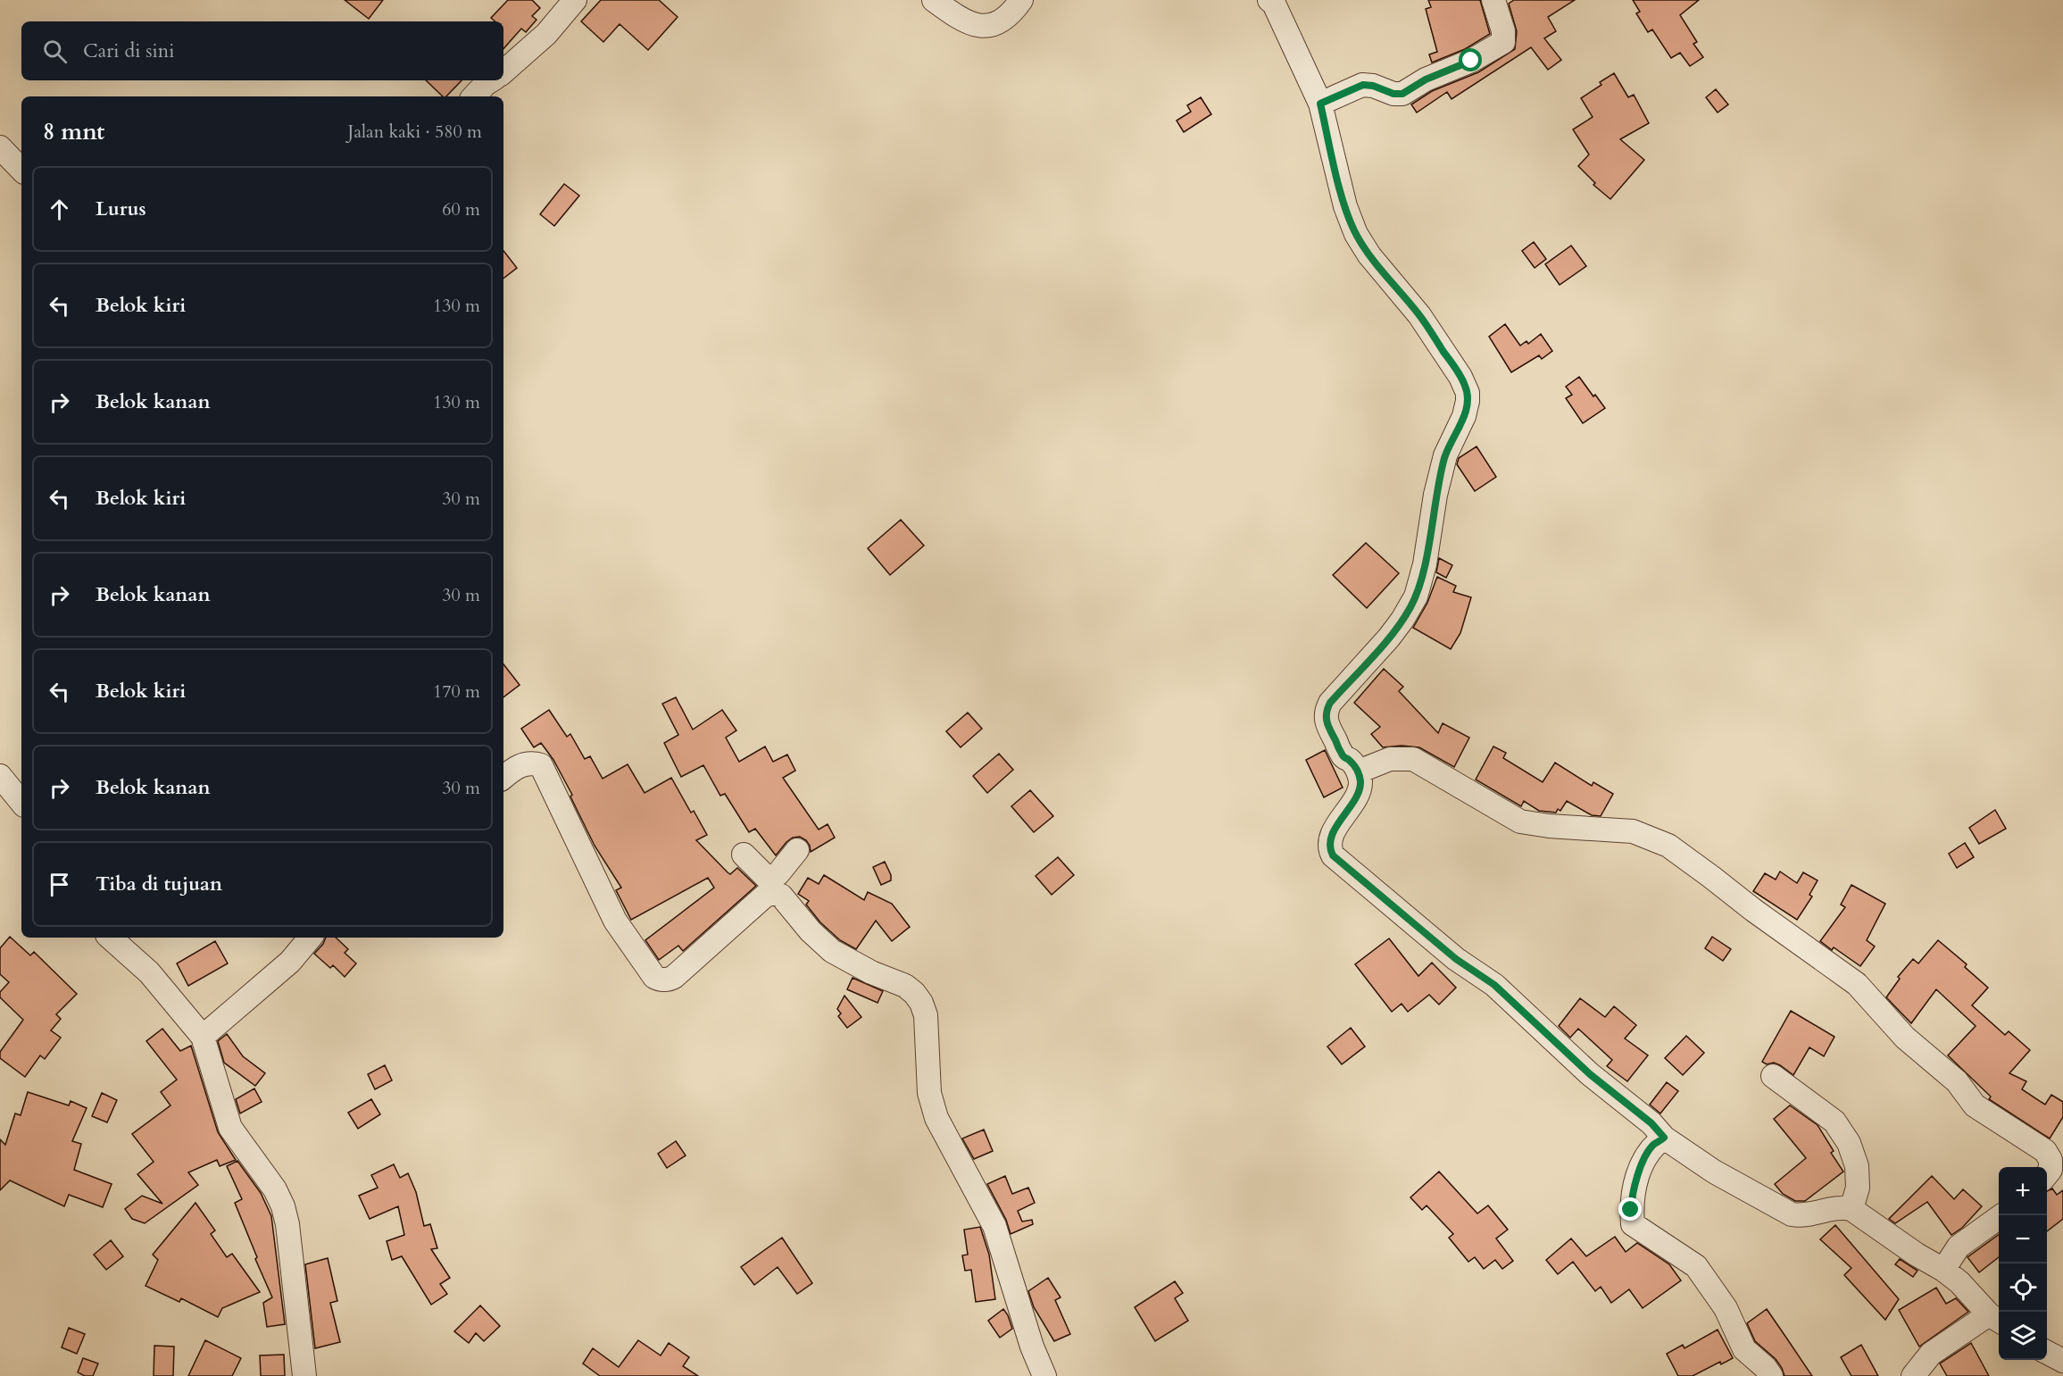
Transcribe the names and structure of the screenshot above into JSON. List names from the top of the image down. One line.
{"page":{"search":"Cari di sini","heading":["8 mnt","Jalan kaki · 580 m"],"list":[["Lurus","60 m"],["Belok kiri","130 m"],["Belok kanan","130 m"],["Belok kiri","30 m"],["Belok kanan","30 m"],["Belok kiri","170 m"],["Belok kanan","30 m"],"Tiba di tujuan"],"map_buttons":["+","−"]}}
